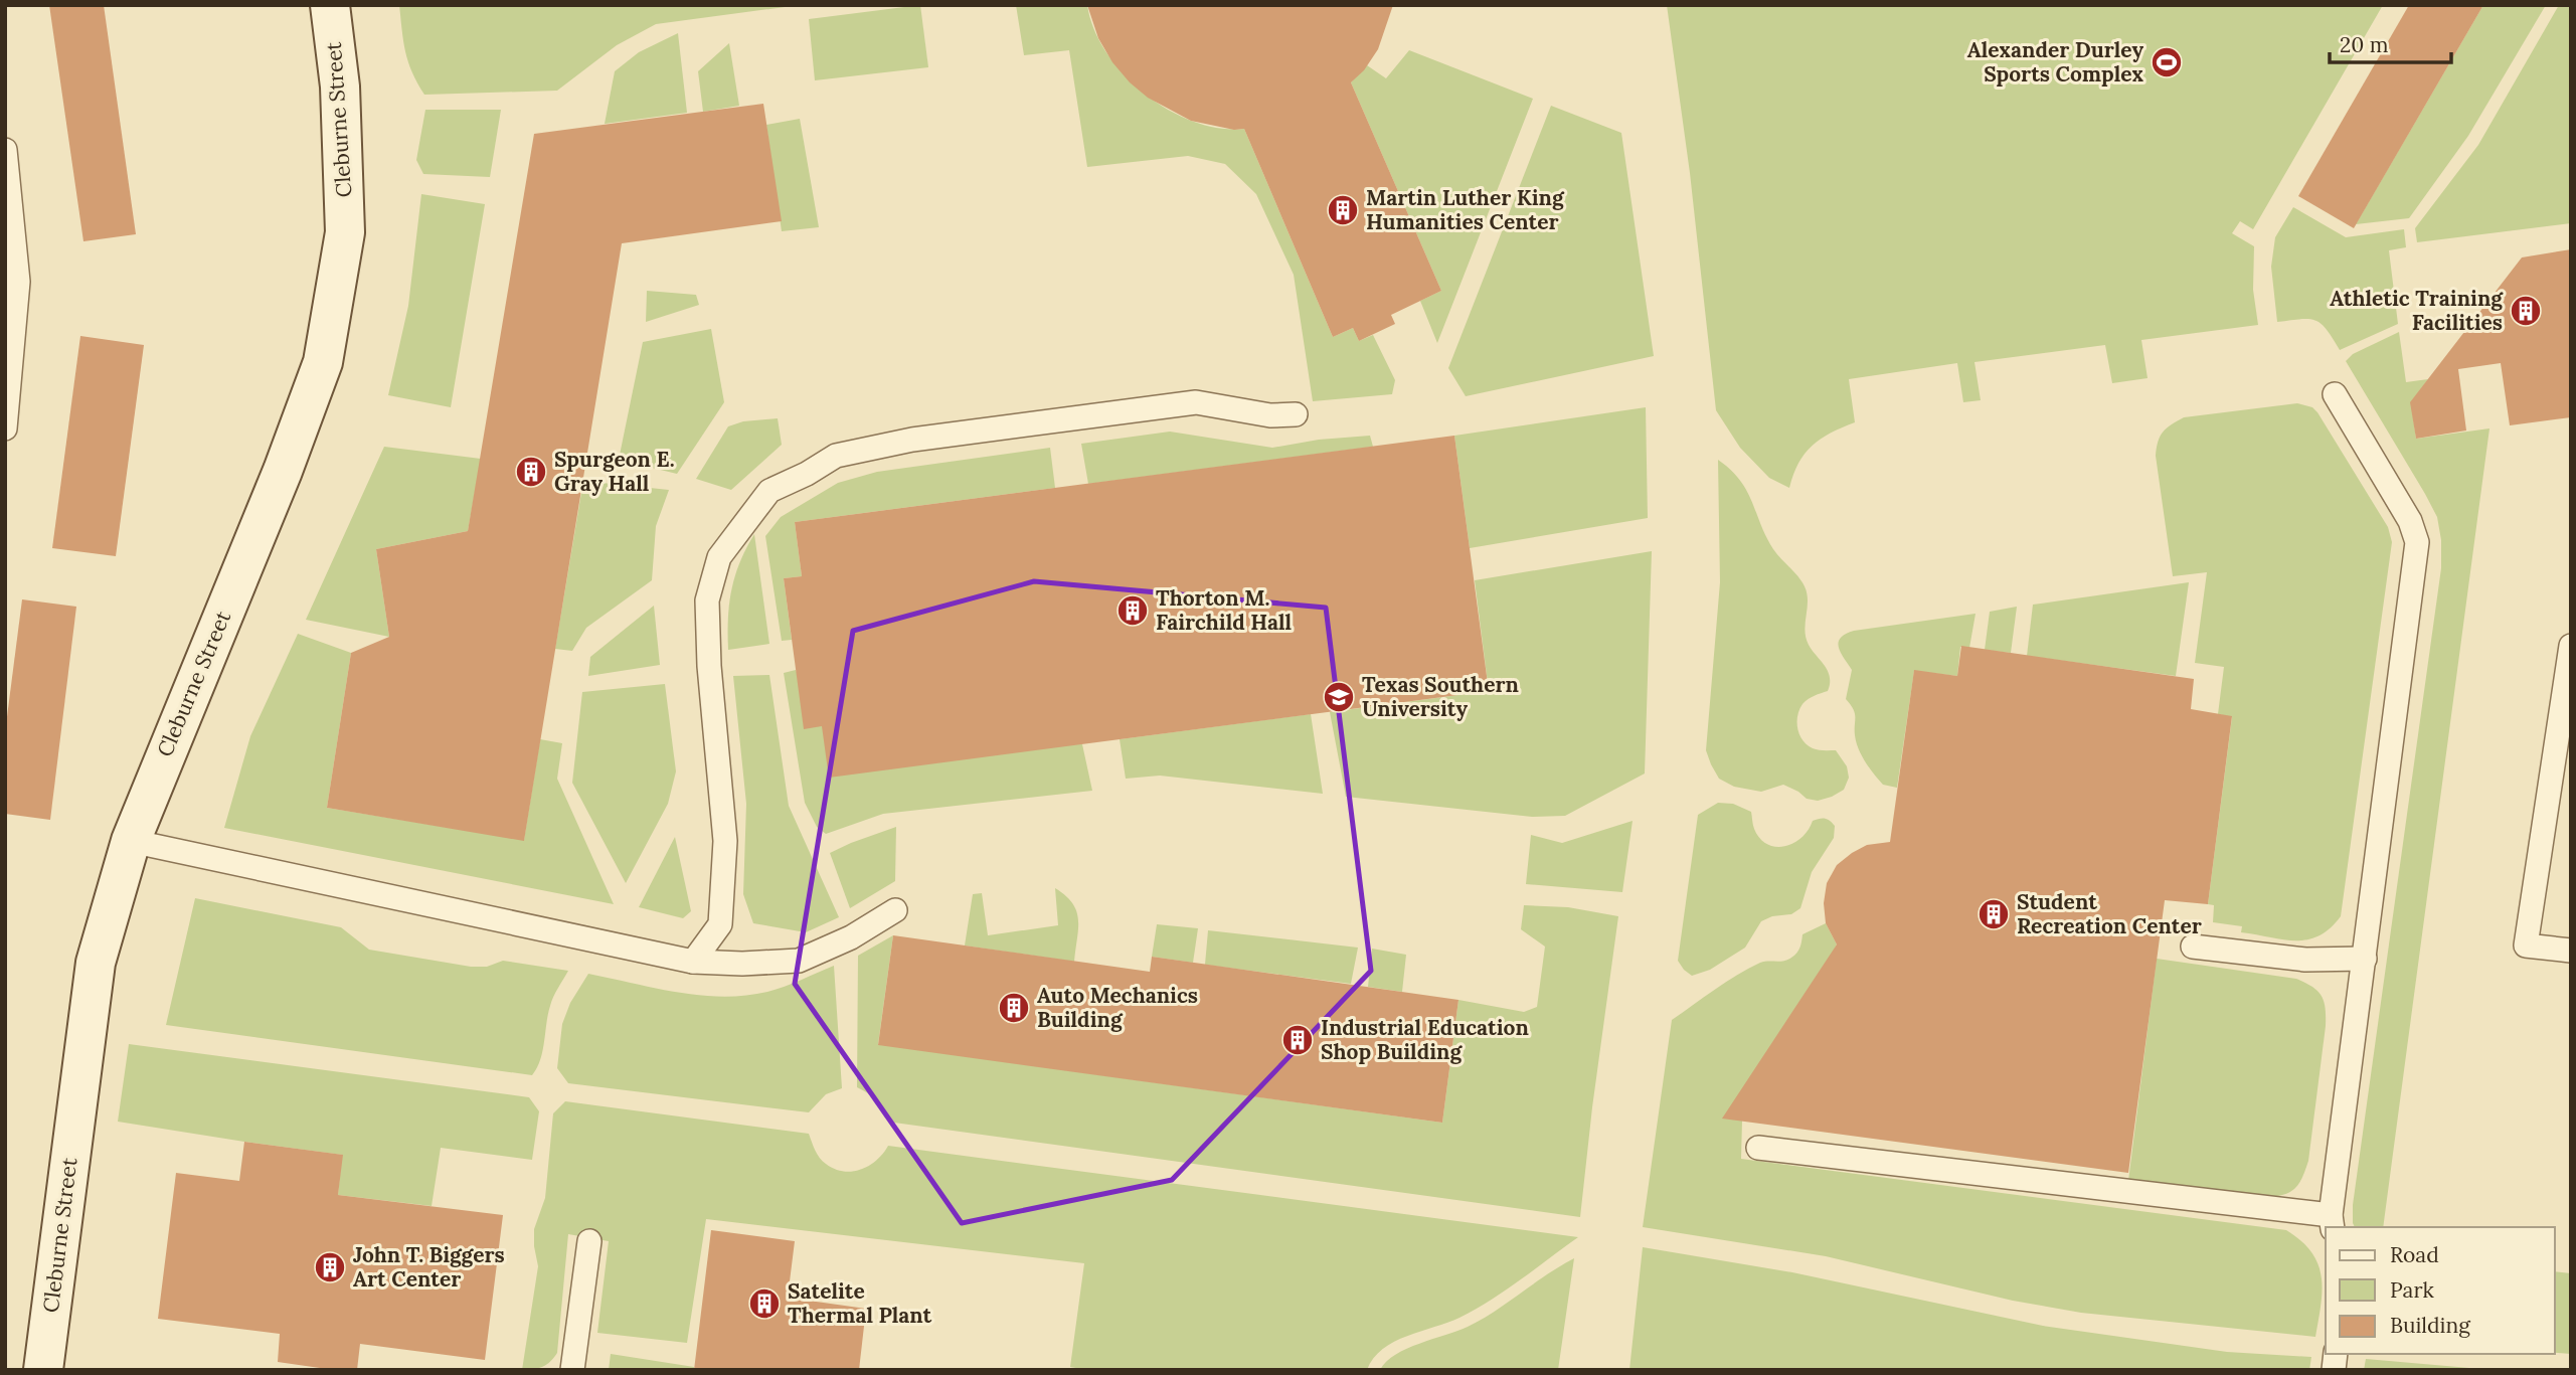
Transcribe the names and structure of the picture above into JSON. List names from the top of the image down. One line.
{"streets":{"main road":["Cleburne Street"]},"places":{"sports":["Alexander Durley Sports Complex"],"building":["Martin Luther King Humanities Center","Athletic Training Facilities","Spurgeon E. Gray Hall","Thorton M. Fairchild Hall","Student Recreation Center","Auto Mechanics Building","Industrial Education Shop Building","John T. Biggers Art Center","Satelite Thermal Plant"],"school or university":["Texas Southern University"]},"legend":["Road","Park","Building"],"scale_bar":"20 m"}
